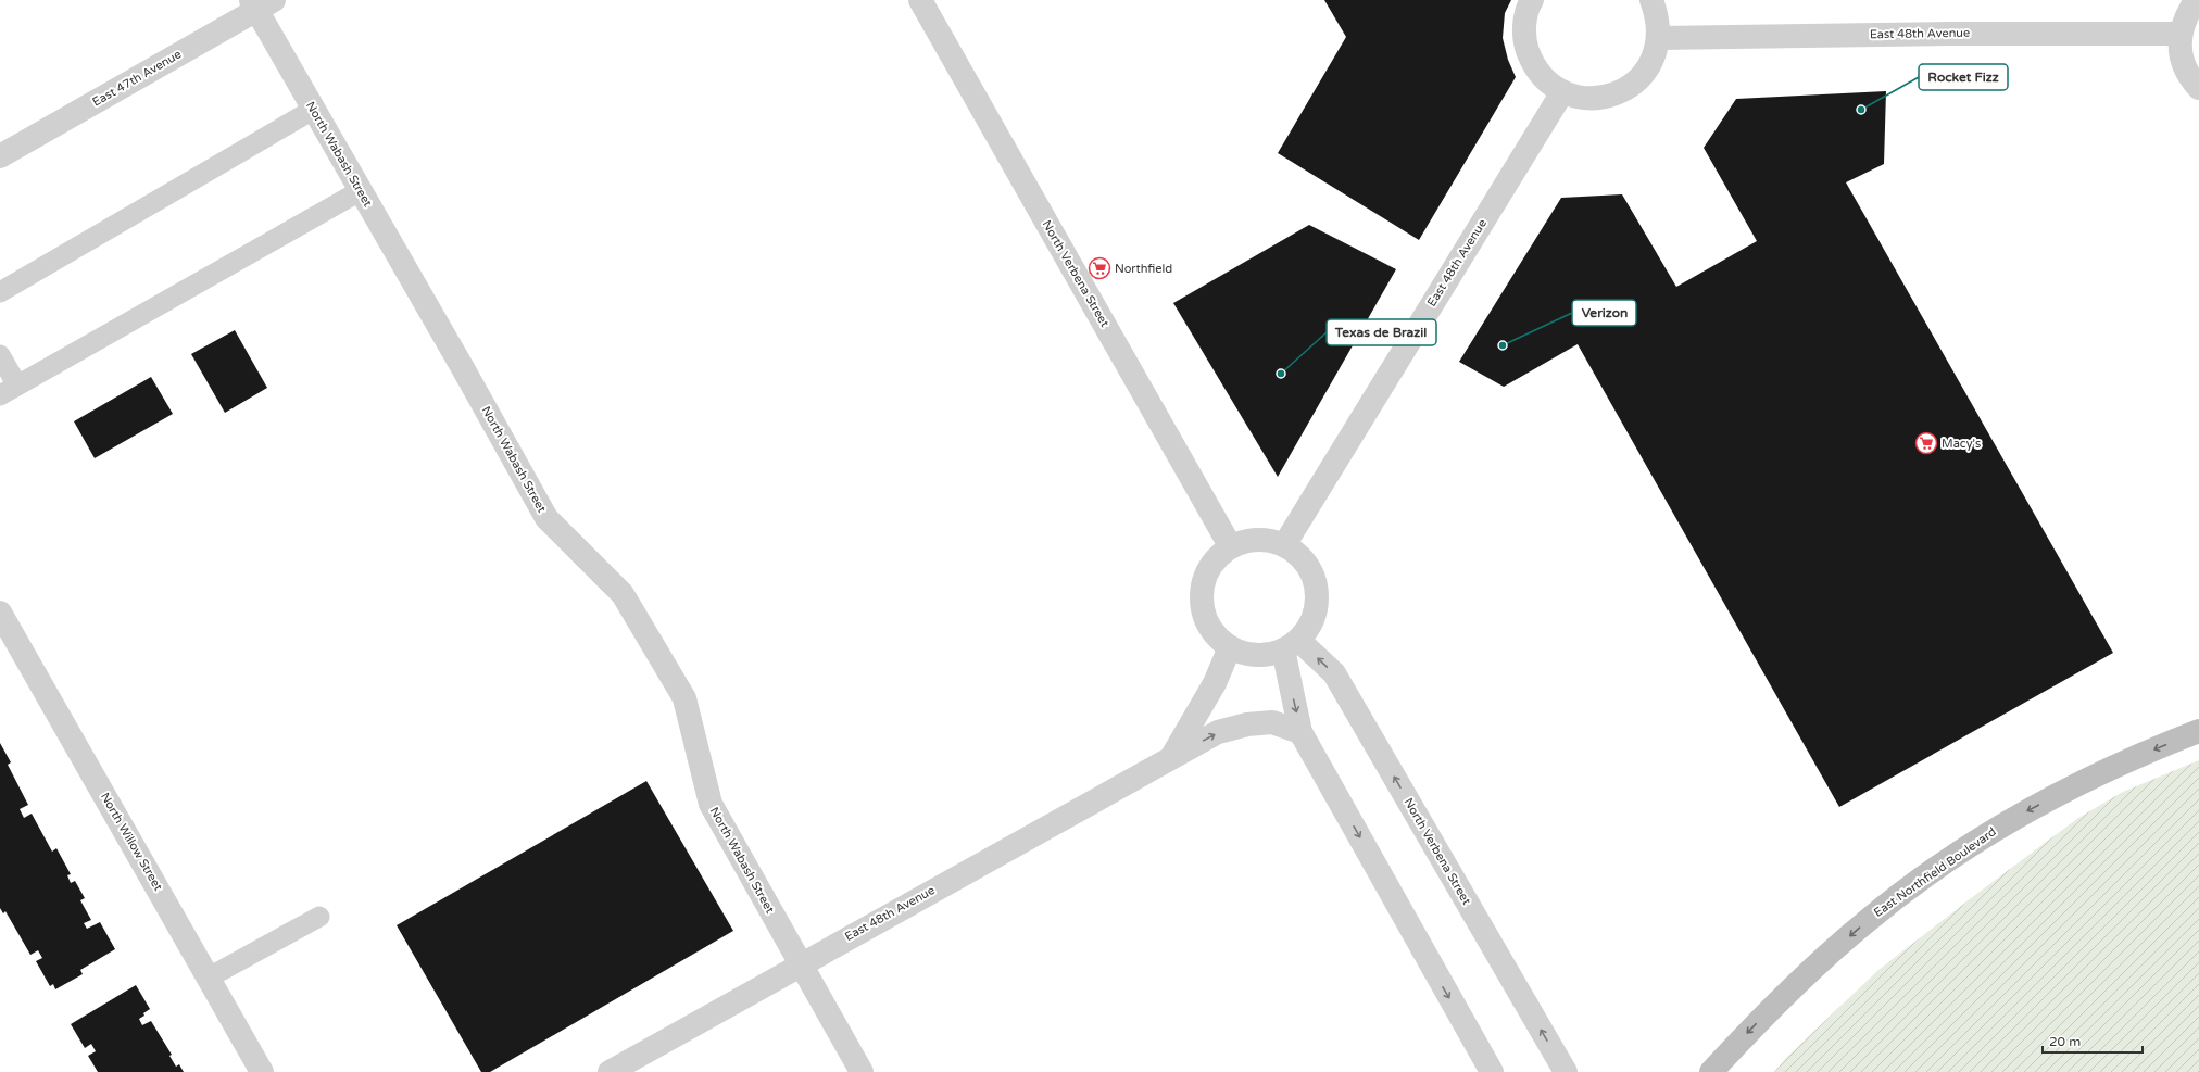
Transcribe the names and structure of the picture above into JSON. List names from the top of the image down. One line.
{"streets":{"main road":["East Northfield Boulevard"],"street":["East 48th Avenue","East 47th Avenue","North Wabash Street","North Verbena Street","North Willow Street"]},"crossings":[["East 48th Avenue","North Wabash Street"],["East 48th Avenue","North Verbena Street"],["East 47th Avenue","North Wabash Street"]],"one_way":["East Northfield Boulevard"],"places":{"other":["Rocket Fizz","Verizon","Texas de Brazil"],"supermarket":["Northfield","Macy's"]},"scale_bar":"20 m"}
